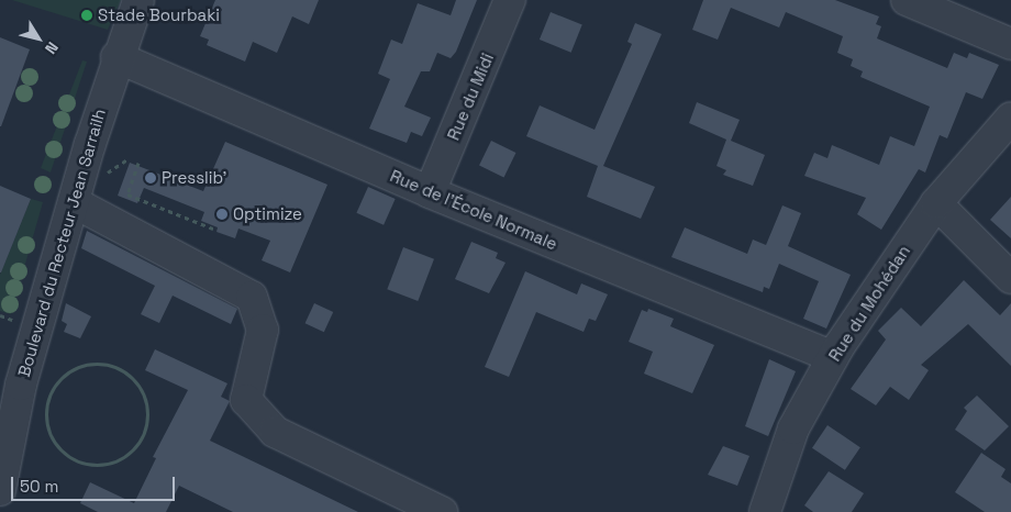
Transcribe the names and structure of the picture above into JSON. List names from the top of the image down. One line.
{"streets":{"street":["Rue du Midi","Rue de l'École Normale","Boulevard du Recteur Jean Sarrailh","Rue du Mohédan"]},"crossings":[["Rue du Midi","Rue de l'École Normale"],["Rue de l'École Normale","Boulevard du Recteur Jean Sarrailh"],["Rue de l'École Normale","Rue du Mohédan"]],"places":["Stade Bourbaki","Presslib'","Optimize"],"scale_bar":"50 m","north":"bottom right"}
